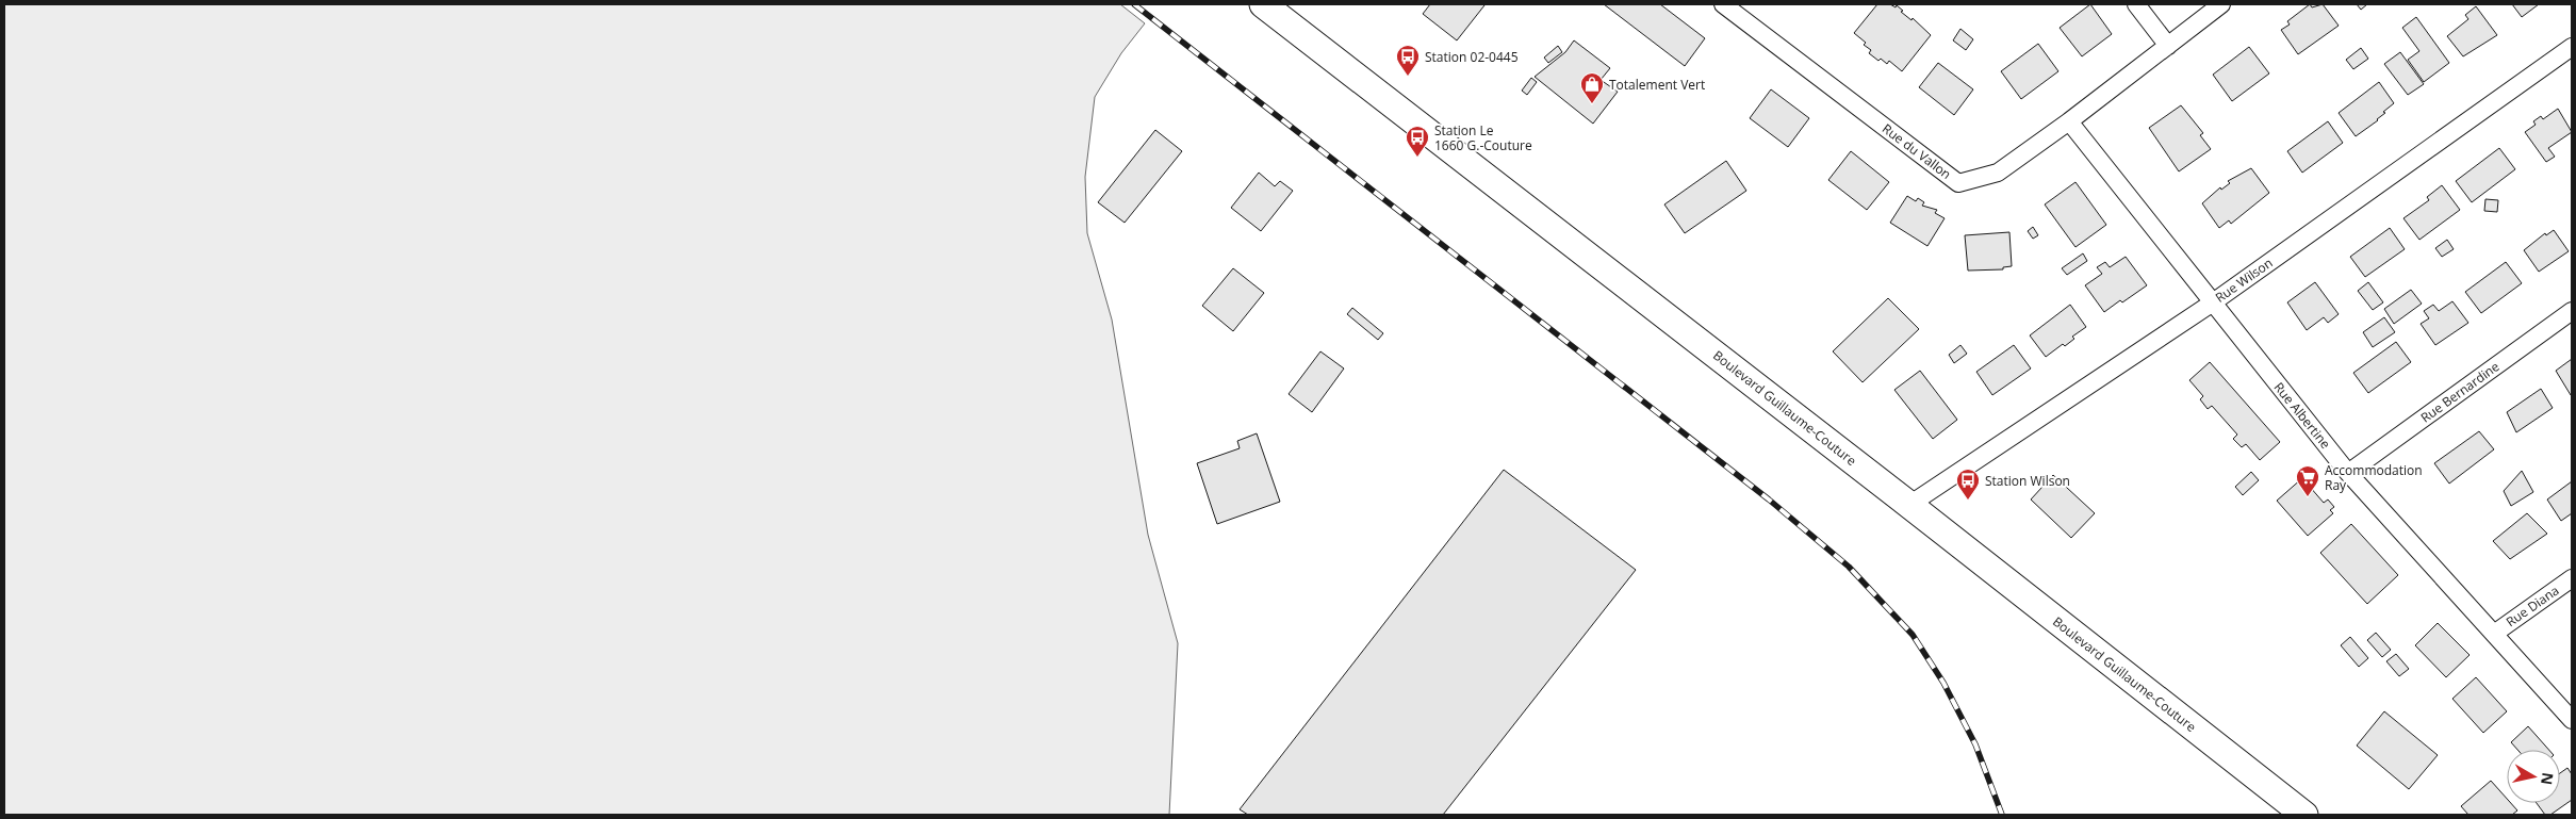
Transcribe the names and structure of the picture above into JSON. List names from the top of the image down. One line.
{"streets":{"main road":["Boulevard Guillaume-Couture"],"street":["Rue du Vallon","Rue Wilson","Rue Bernardine","Rue Albertine","Rue Diana"]},"crossings":[["Rue du Vallon","Rue Albertine"],["Rue Wilson","Boulevard Guillaume-Couture"],["Rue Wilson","Rue Albertine"],["Rue Bernardine","Rue Albertine"],["Rue Albertine","Rue Diana"]],"places":{"bus stop":["Station 02-0445","Station Le 1660 G.-Couture","Station Wilson"],"shop":["Totalement Vert"],"supermarket":["Accommodation Ray"]},"north":"right"}
